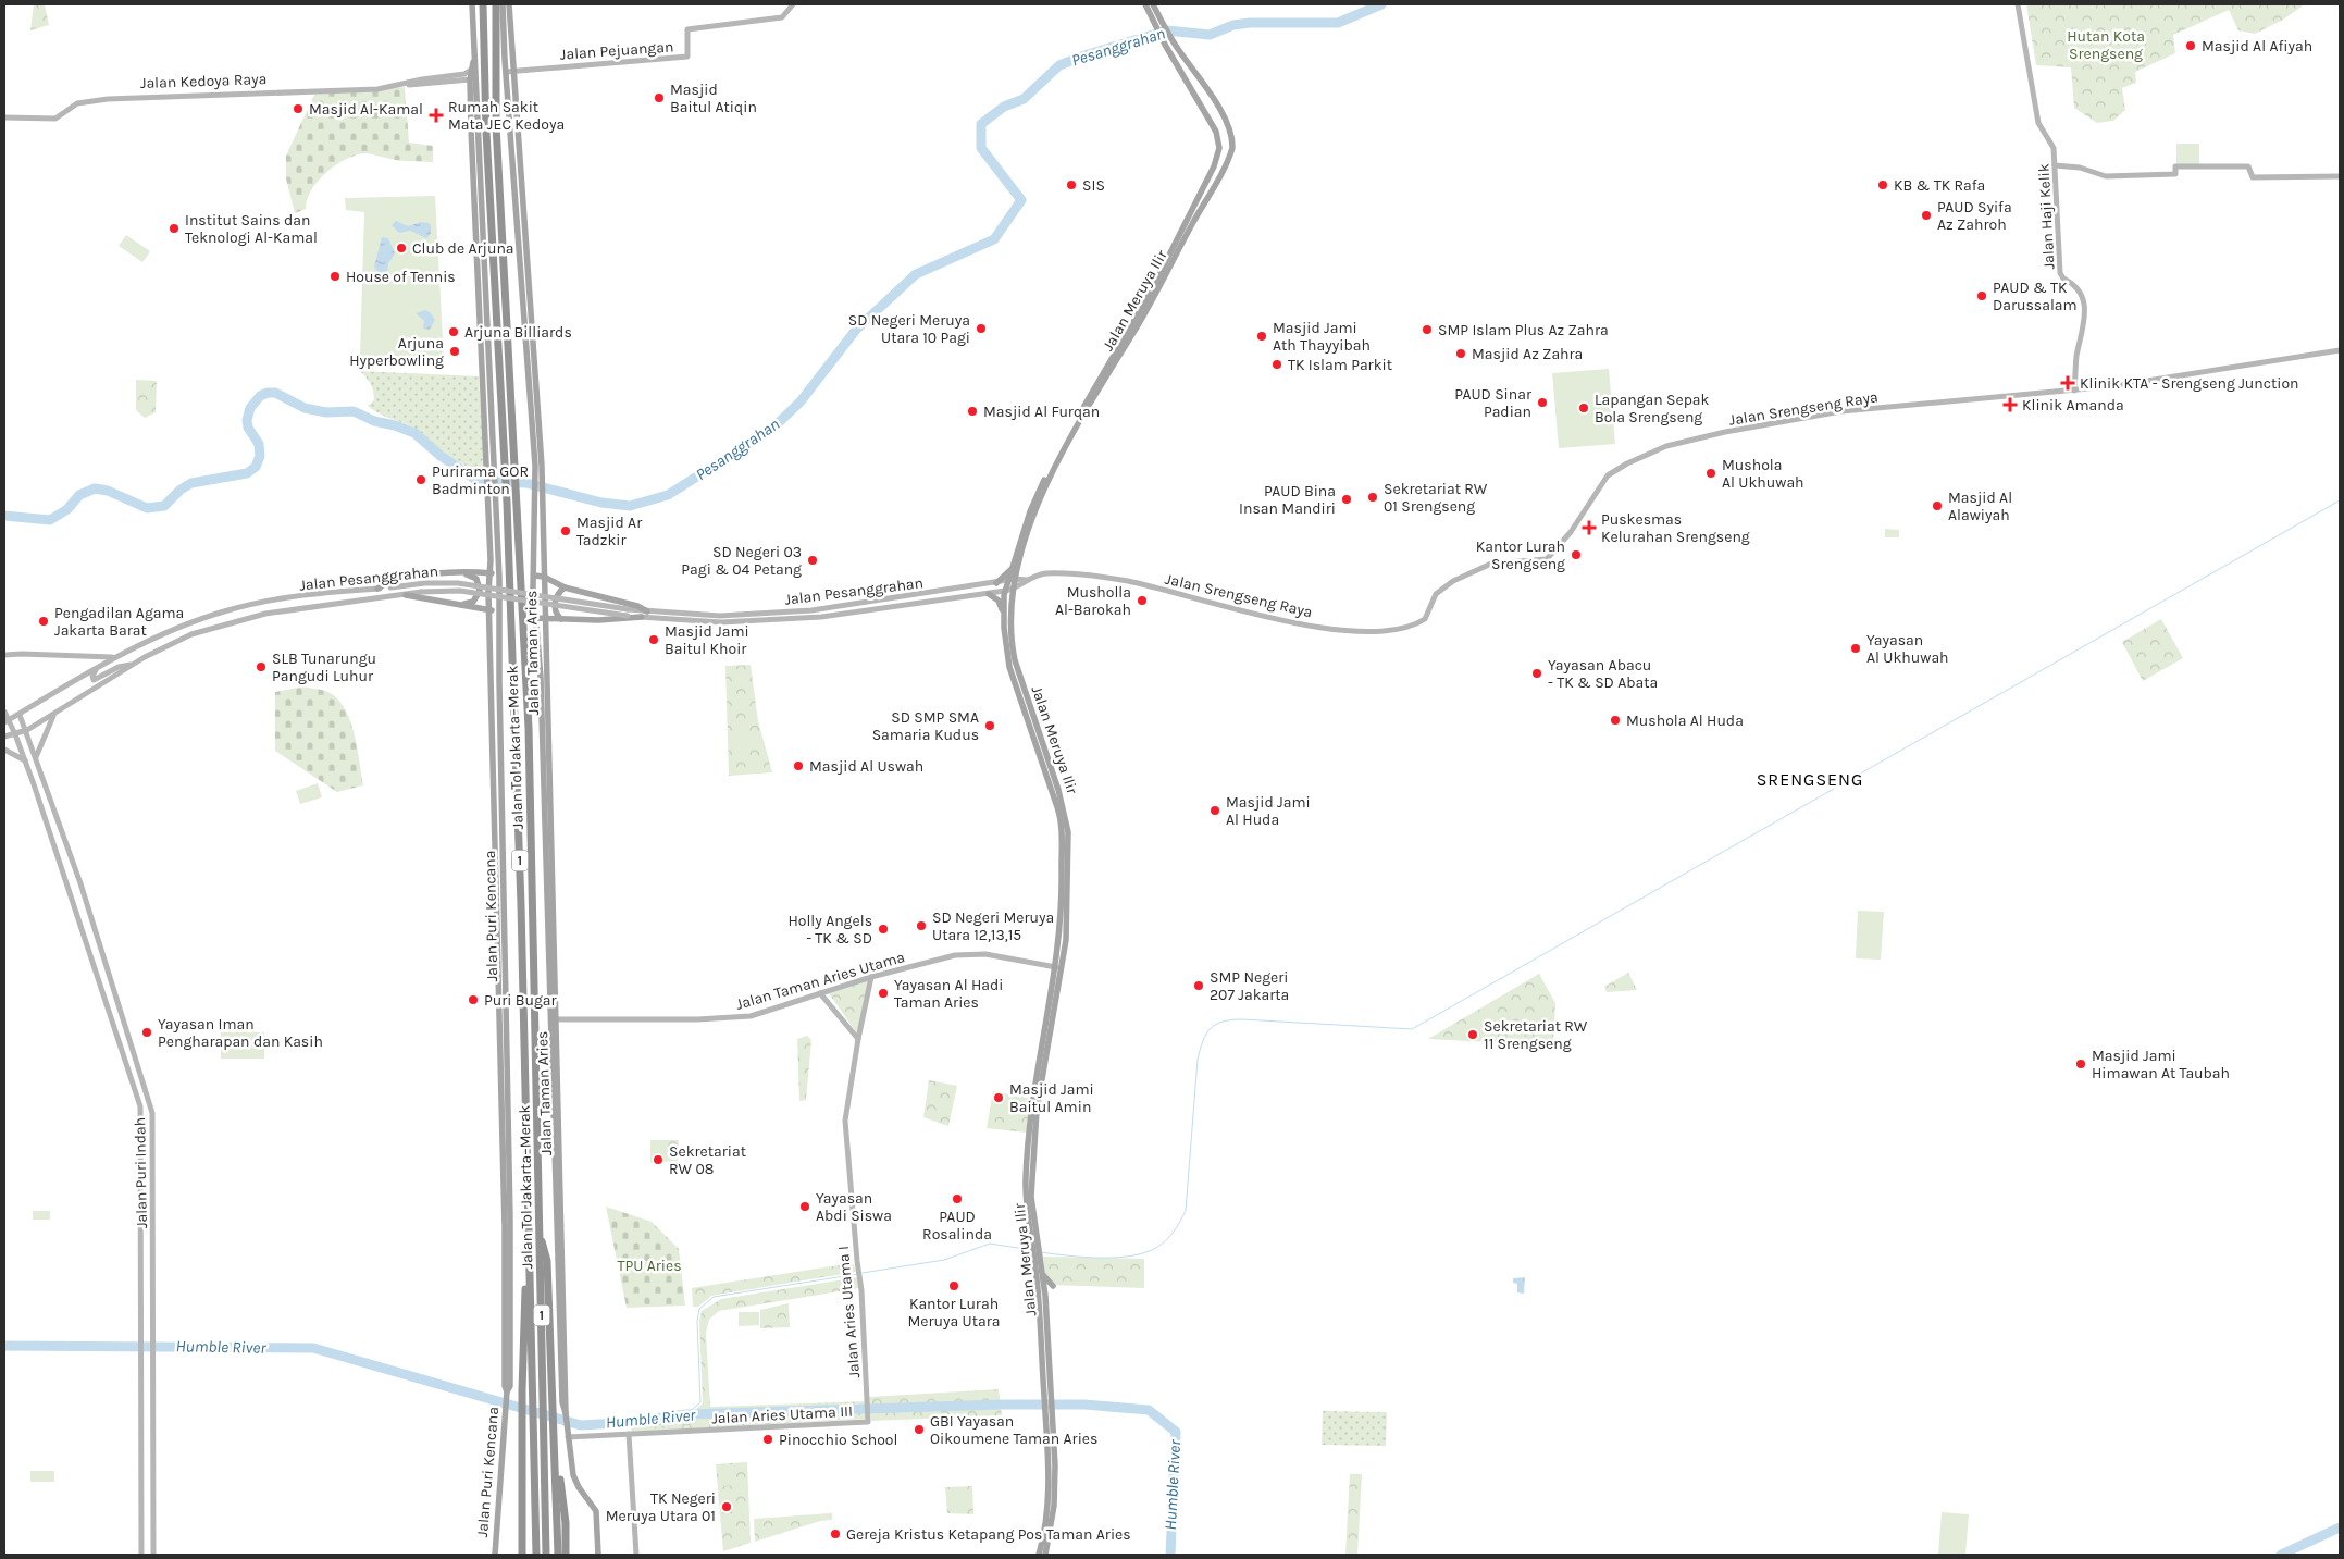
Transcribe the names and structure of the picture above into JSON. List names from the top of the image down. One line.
{"streets":{"highway":["Jalan Tol Jakarta–Merak","1"],"main road":["Jalan Pejuangan","Jalan Kedoya Raya","Jalan Haji Kelik","Jalan Meruya Ilir","Jalan Srengseng Raya","Jalan Pesanggrahan","Jalan Taman Aries","Jalan Puri Kencana","Jalan Taman Aries Utama","Jalan Puri Indah","Jalan Aries Utama I","Jalan Aries Utama III"]},"crossings":[["Jalan Haji Kelik","Jalan Srengseng Raya"],["Jalan Meruya Ilir","Jalan Srengseng Raya"],["Jalan Meruya Ilir","Jalan Pesanggrahan"],["Jalan Meruya Ilir","Jalan Taman Aries Utama"],["Jalan Srengseng Raya","Jalan Pesanggrahan"],["Jalan Pesanggrahan","Jalan Puri Indah"],["Jalan Taman Aries","Jalan Taman Aries Utama"],["Jalan Taman Aries","Jalan Aries Utama III"],["Jalan Taman Aries Utama","Jalan Aries Utama I"],["Jalan Aries Utama I","Jalan Aries Utama III"]],"districts":["SRENGSENG"],"water":["Pesanggrahan","Humble River"],"parks":["Hutan Kota Srengseng","TPU Aries"],"places":{"other":["Masjid Al Afiyah","Masjid Baitul Atiqin","Masjid Al-Kamal","SIS","KB & TK Rafa","PAUD Syifa Az Zahroh","Institut Sains dan Teknologi Al-Kamal","Club de Arjuna","House of Tennis","PAUD & TK Darussalam","SD Negeri Meruya Utara 10 Pagi","SMP Islam Plus Az Zahra","Arjuna Billiards","Masjid Jami Ath Thayyibah","Arjuna Hyperbowling","Masjid Az Zahra","TK Islam Parkit","PAUD Sinar Padian","Lapangan Sepak Bola Srengseng","Masjid Al Furqan","Mushola Al Ukhuwah","Purirama GOR Badminton","Sekretariat RW 01 Srengseng","PAUD Bina Insan Mandiri","Masjid Al Alawiyah","Masjid Ar Tadzkir","Kantor Lurah Srengseng","SD Negeri 03 Pagi & 04 Petang","Musholla Al-Barokah","Pengadilan Agama Jakarta Barat","Masjid Jami Baitul Khoir","Yayasan Al Ukhuwah","SLB Tunarungu Pangudi Luhur","Yayasan Abacu - TK & SD Abata","Mushola Al Huda","SD SMP SMA Samaria Kudus","Masjid Al Uswah","Masjid Jami Al Huda","SD Negeri Meruya Utara 12,13,15","Holly Angels - TK & SD","SMP Negeri 207 Jakarta","Yayasan Al Hadi Taman Aries","Puri Bugar","Yayasan Iman Pengharapan dan Kasih","Sekretariat RW 11 Srengseng","Masjid Jami Himawan At Taubah","Masjid Jami Baitul Amin","Sekretariat RW 08","PAUD Rosalinda","Yayasan Abdi Siswa","Kantor Lurah Meruya Utara","GBI Yayasan Oikoumene Taman Aries","Pinocchio School","TK Negeri Meruya Utara 01","Gereja Kristus Ketapang Pos Taman Aries"],"health":["Rumah Sakit Mata JEC Kedoya","Klinik KTA - Srengseng Junction","Klinik Amanda","Puskesmas Kelurahan Srengseng"]}}
